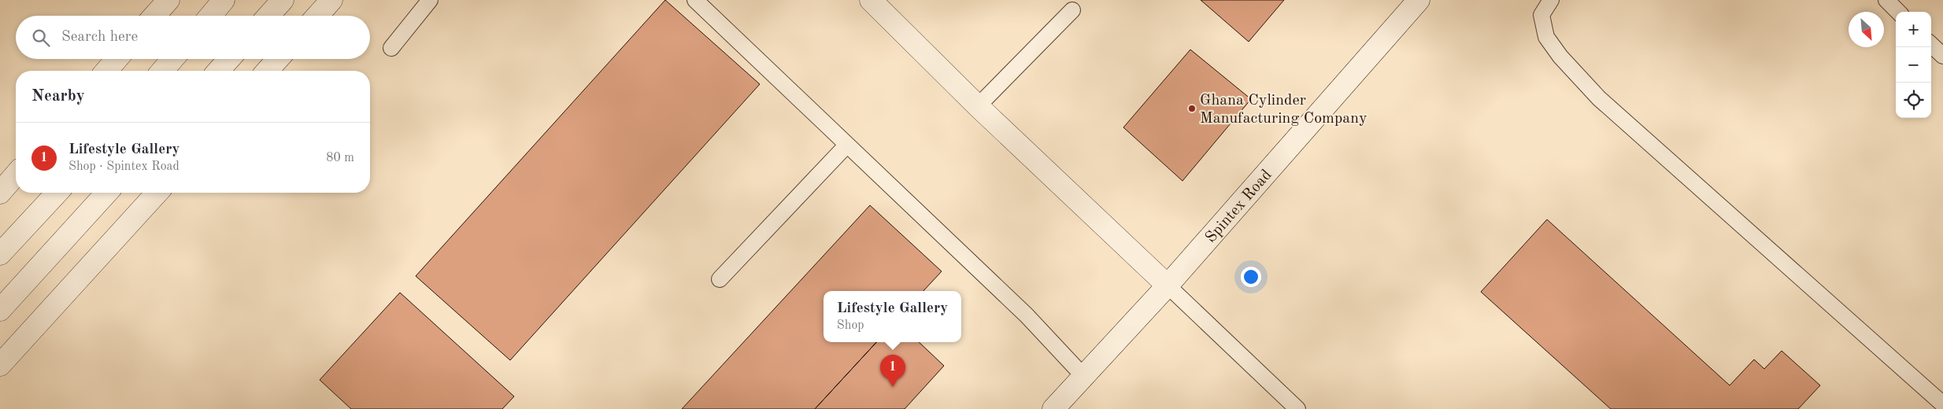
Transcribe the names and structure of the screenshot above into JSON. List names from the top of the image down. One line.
{"streets":{"street":["Spintex Road"]},"places":["Ghana Cylinder Manufacturing Company"],"north":"bottom right","page":{"map_buttons":["+","−"],"search":"Search here","heading":"Nearby","list":[{"mark":"1","name":"Lifestyle Gallery","note":"Shop · Spintex Road","value":"80 m"}],"popup":["Lifestyle Gallery","Shop"],"pins":"1"}}
